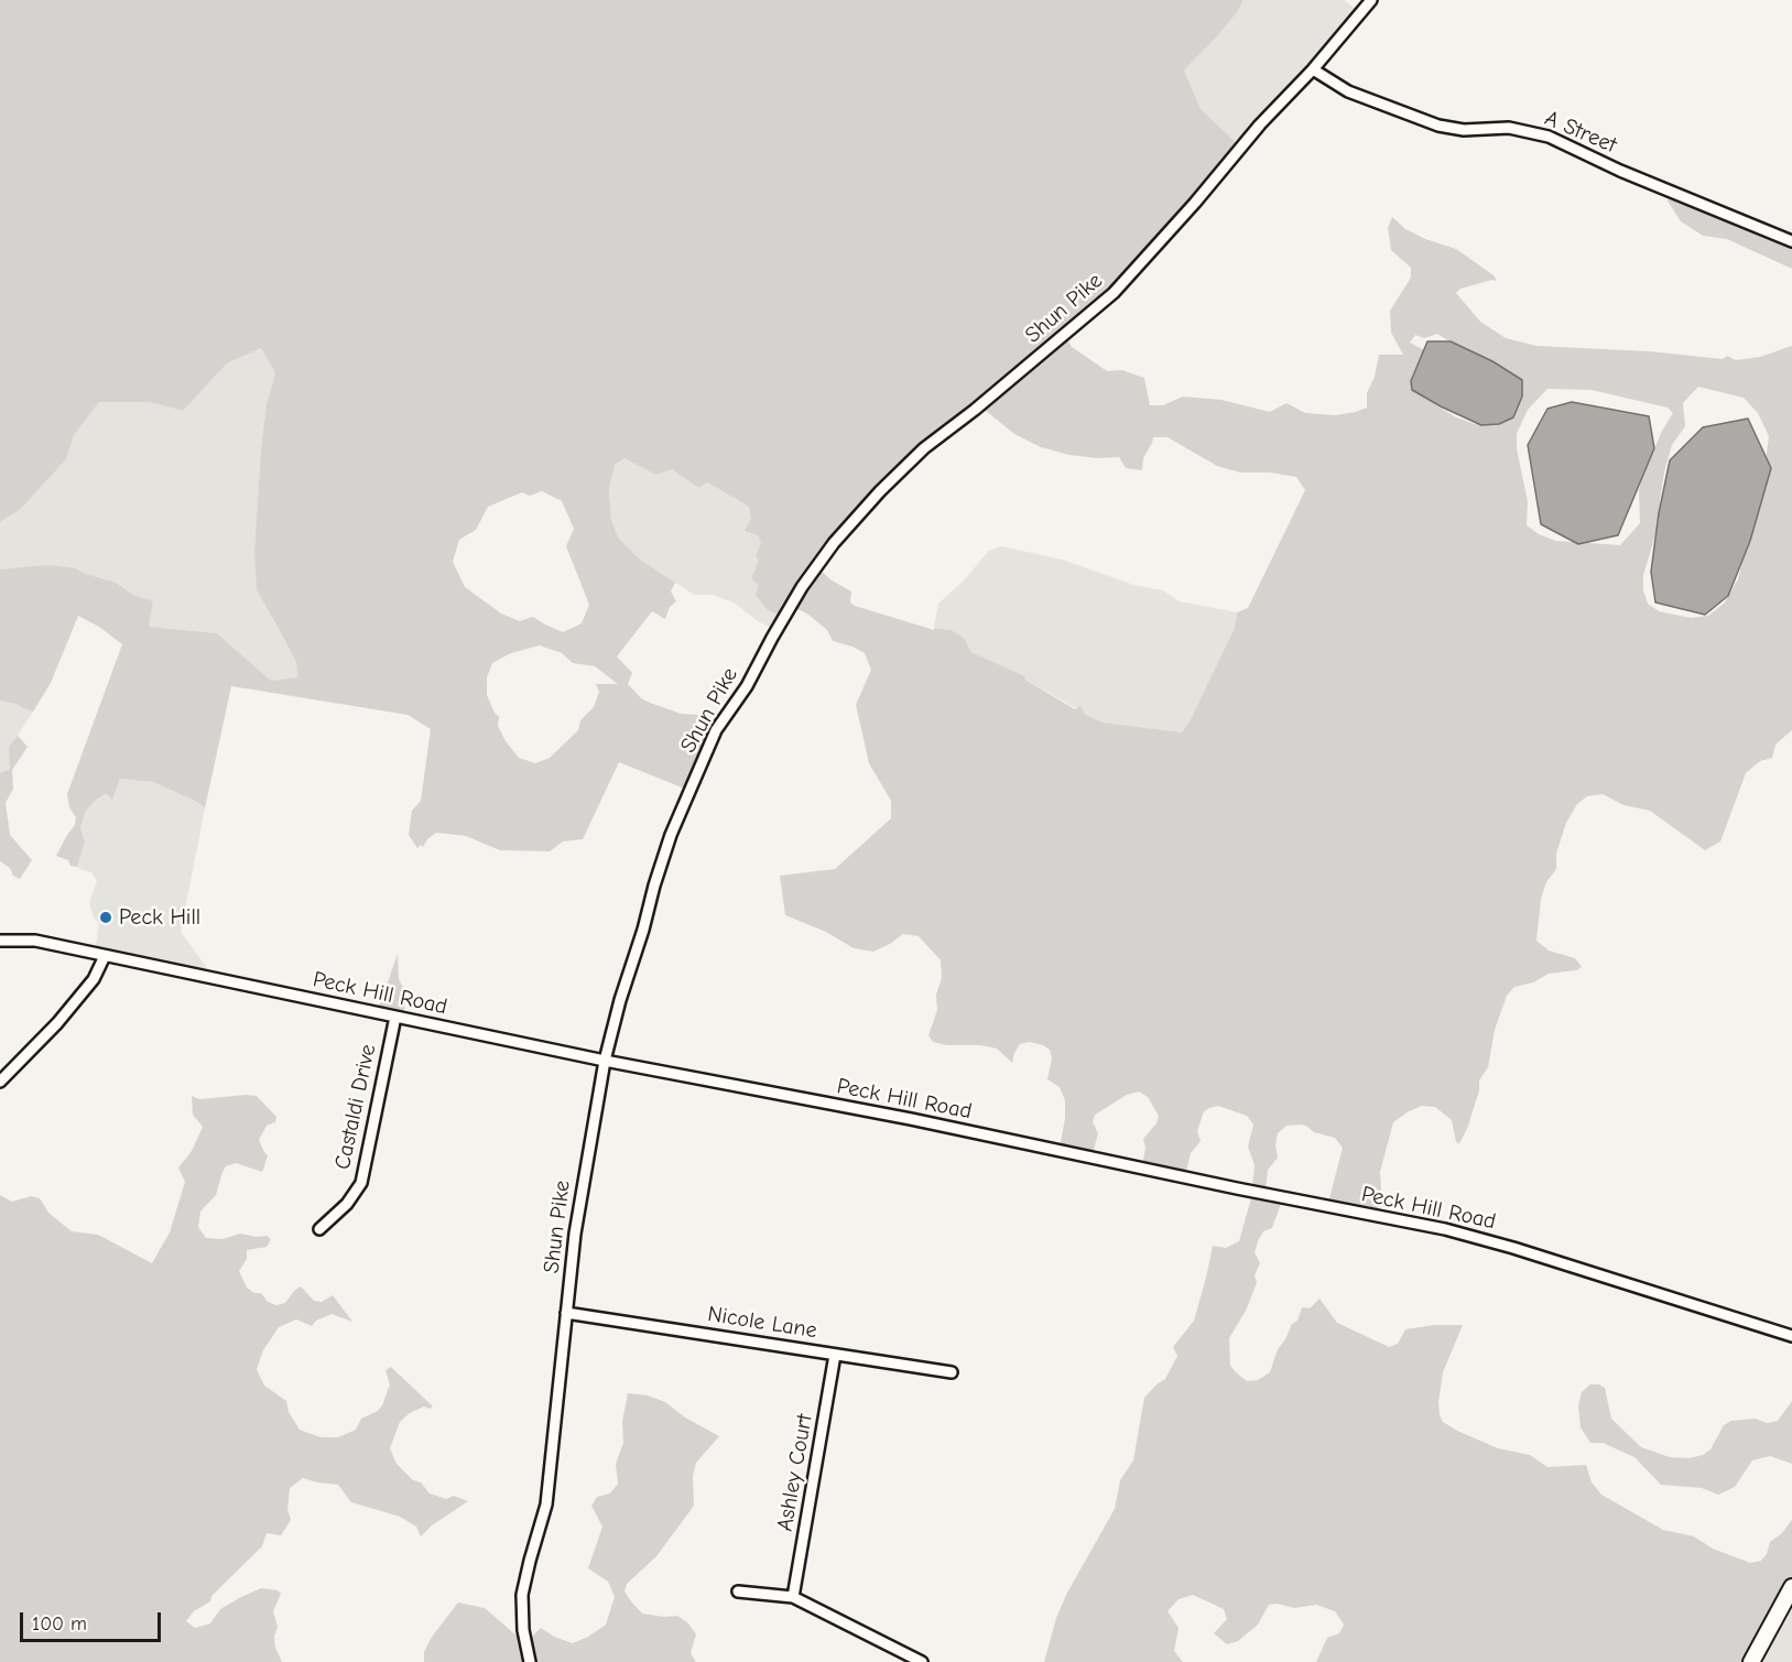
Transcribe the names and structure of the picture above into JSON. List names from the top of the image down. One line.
{"streets":{"street":["A Street","Shun Pike","Peck Hill Road","Castaldi Drive","Nicole Lane","Ashley Court"]},"crossings":[["A Street","Shun Pike"],["Shun Pike","Peck Hill Road"],["Shun Pike","Nicole Lane"],["Peck Hill Road","Castaldi Drive"],["Nicole Lane","Ashley Court"]],"places":["Peck Hill"],"scale_bar":"100 m"}
